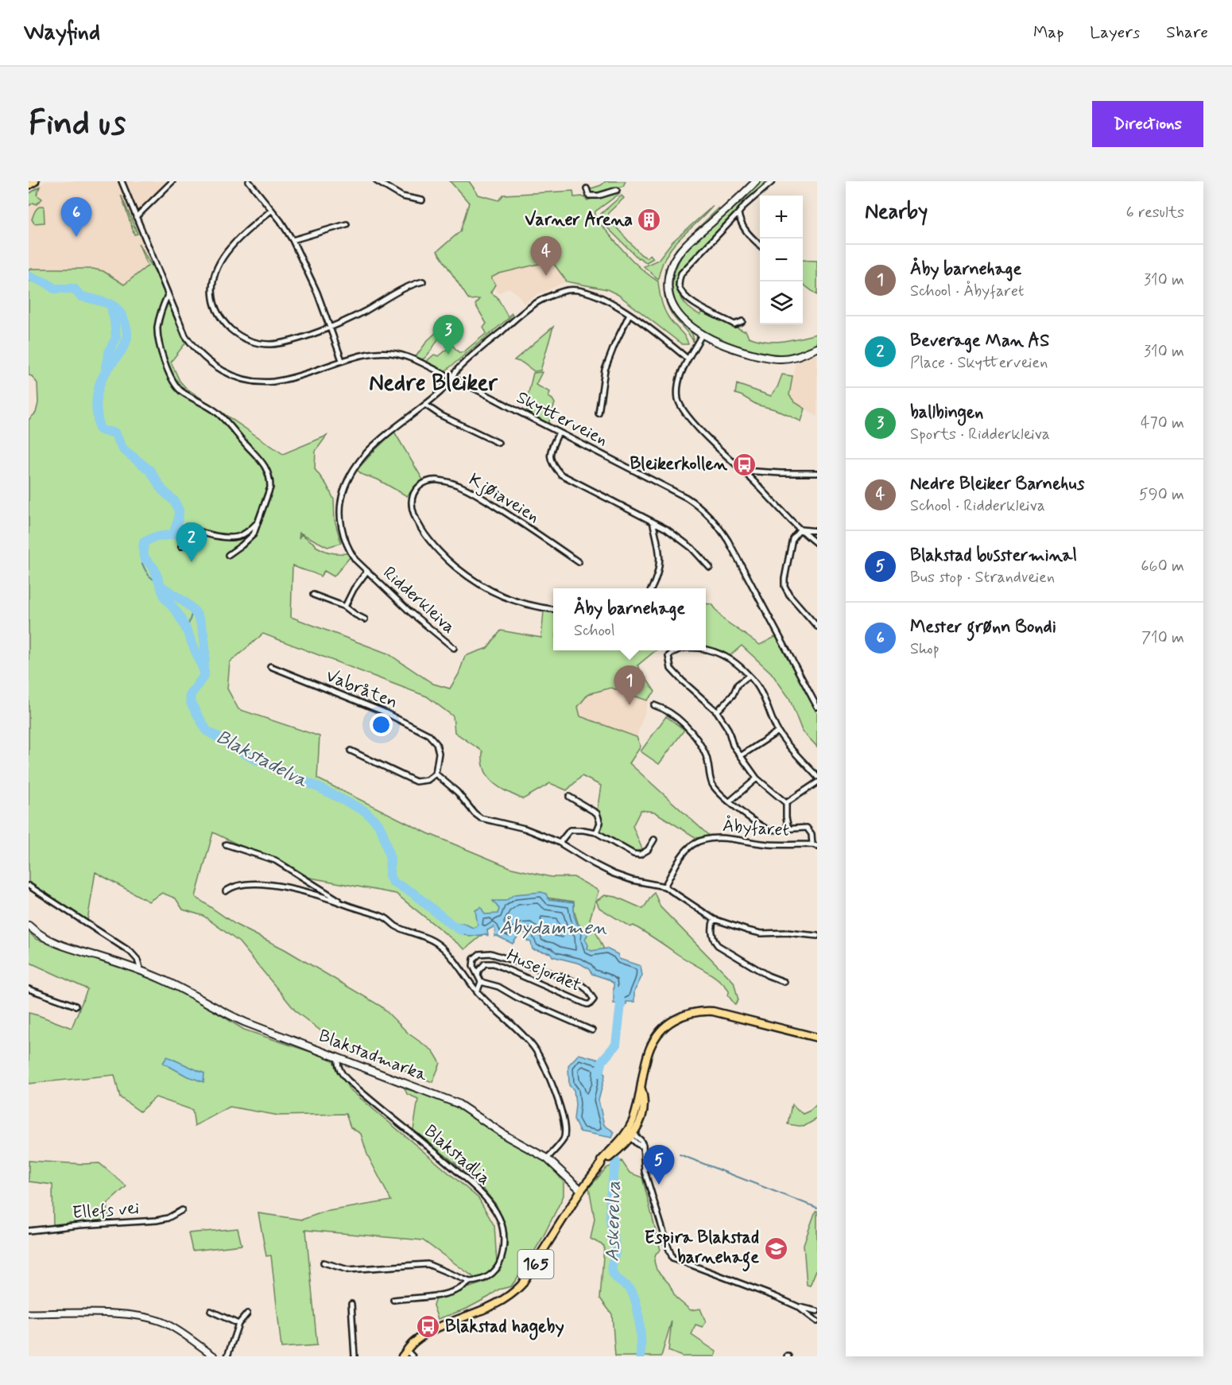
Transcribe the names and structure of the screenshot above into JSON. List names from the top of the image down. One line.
{"streets":{"main road":["Blakstadmarka","165"],"street":["Skytterveien","Kjøiaveien","Ridderkleiva","Vabråten","Åbyfaret","Husejordet","Blakstadlia","Ellefs vei"]},"crossings":[["Skytterveien","Ridderkleiva"],["Blakstadmarka","Blakstadlia"],["Blakstadmarka","165"]],"districts":["Nedre Bleiker"],"water":["Blakstadelva","Åbydammen","Askerelva"],"places":{"building":["Varner Arena"],"bus stop":["Bleikerkollen","Blakstad hageby"],"school or university":["Espira Blakstad barnehage"]},"page":{"header":"Wayfind","nav":["Map","Layers","Share"],"buttons":"Directions","title":"Find us","heading":["Nearby","6 results"],"map_buttons":["+","−"],"pins":["6","4","3","2","1","5"],"list":[{"mark":"1","name":"Åby barnehage","note":"School · Åbyfaret","value":"310 m"},{"mark":"2","name":"Beverage Man AS","note":"Place · Skytterveien","value":"310 m"},{"mark":"3","name":"ballbingen","note":"Sports · Ridderkleiva","value":"470 m"},{"mark":"4","name":"Nedre Bleiker Barnehus","note":"School · Ridderkleiva","value":"590 m"},{"mark":"5","name":"Blakstad bussterminal","note":"Bus stop · Strandveien","value":"660 m"},{"mark":"6","name":"Mester grønn Bondi","note":"Shop","value":"710 m"}],"popup":["Åby barnehage","School"]}}
